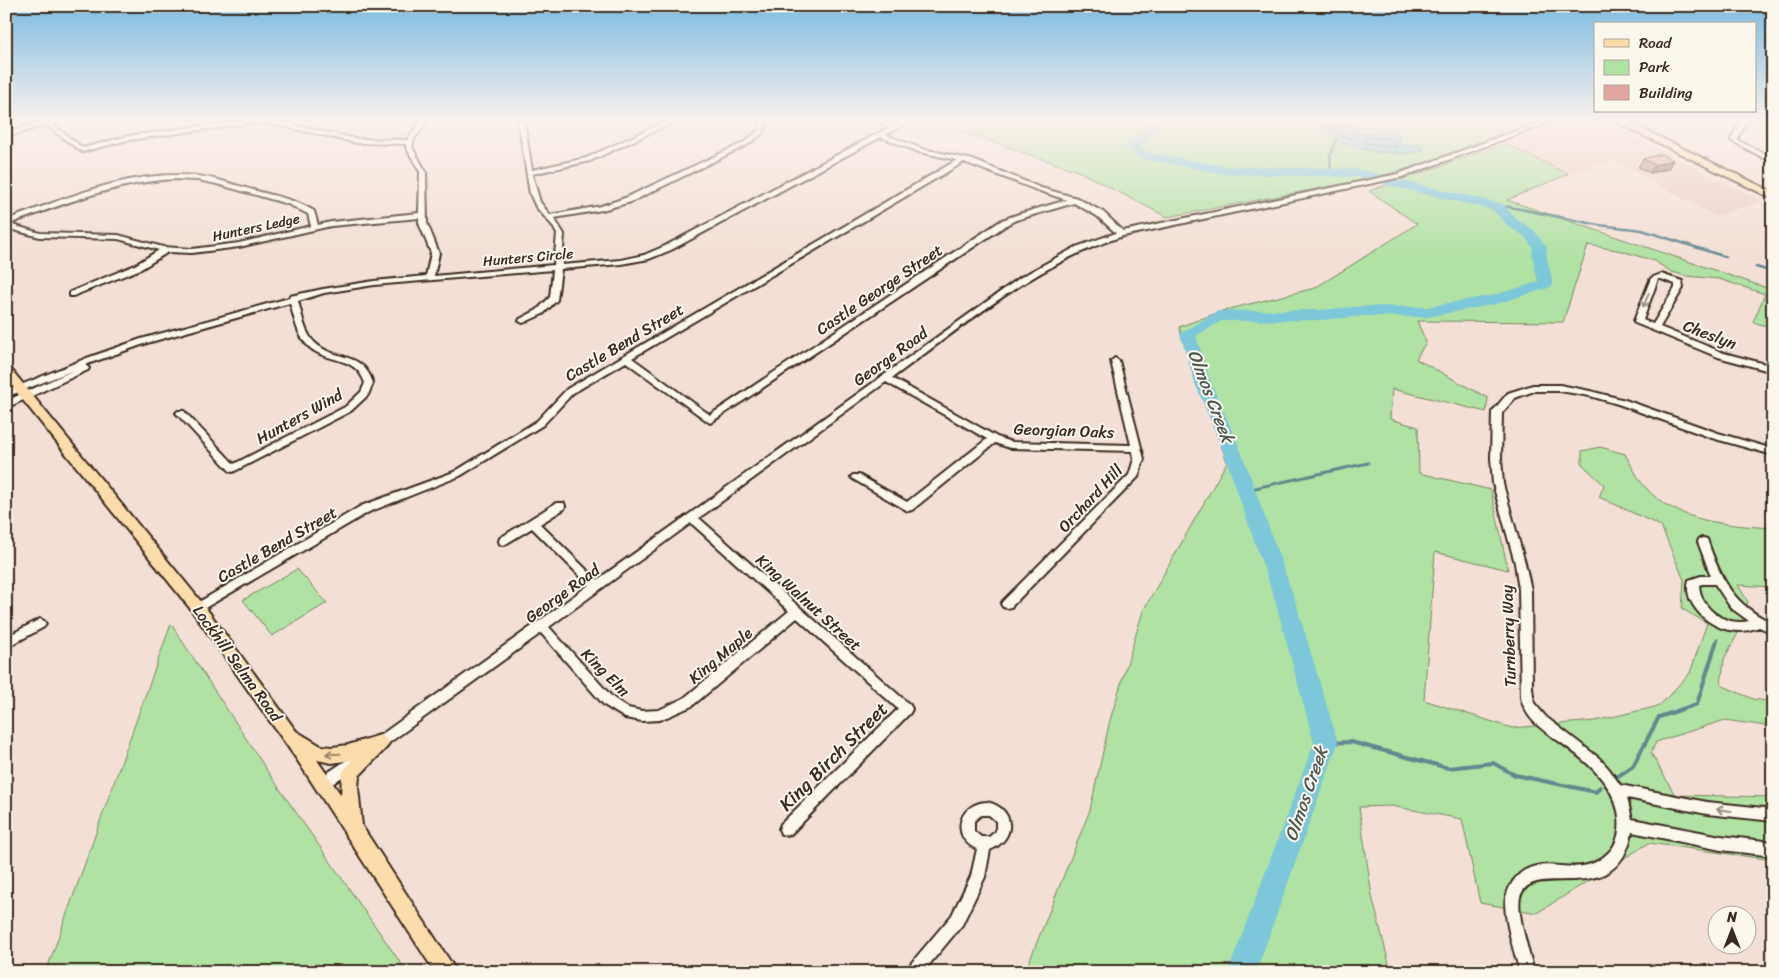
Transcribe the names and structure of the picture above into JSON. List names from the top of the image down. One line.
{"streets":{"main road":["Lockhill Selma Road"],"street":["Hunters Ledge","Hunters Circle","Castle George Street","Cheslyn","Castle Bend Street","George Road","Hunters Wind","Georgian Oaks","Orchard Hill","King Walnut Street","Turnberry Way","King Maple","King Elm","King Birch Street"]},"crossings":[["Hunters Circle","Hunters Wind"],["Hunters Circle","Lockhill Selma Road"],["Castle George Street","Castle Bend Street"],["Castle Bend Street","Lockhill Selma Road"],["George Road","Georgian Oaks"],["George Road","King Walnut Street"],["George Road","Lockhill Selma Road"],["George Road","King Elm"],["Georgian Oaks","Orchard Hill"],["King Walnut Street","King Maple"],["King Walnut Street","King Birch Street"],["King Maple","King Elm"]],"water":["Olmos Creek"],"legend":["Road","Park","Building"],"north":"top"}
